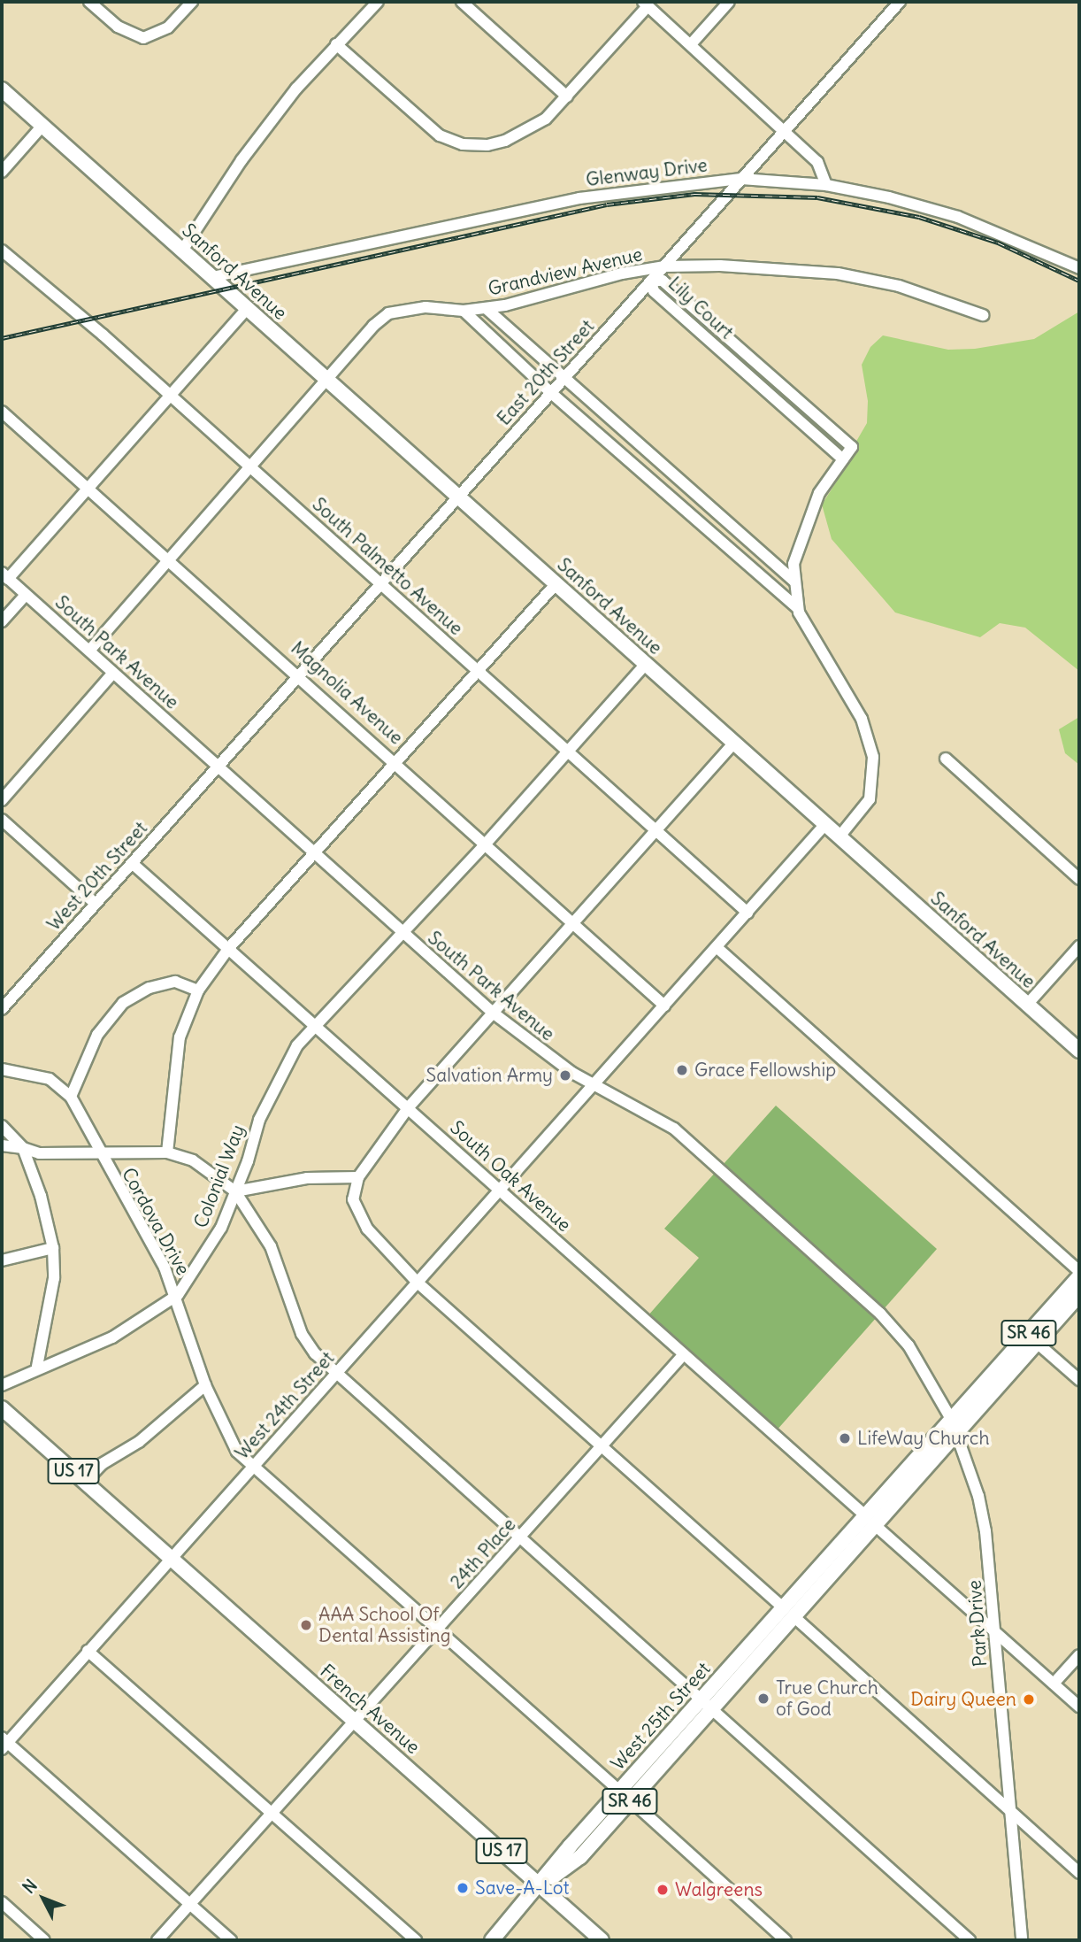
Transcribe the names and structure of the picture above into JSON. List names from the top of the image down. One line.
{"streets":{"main road":["Sanford Avenue","SR 46","US 17","French Avenue","West 25th Street"],"street":["Glenway Drive","Grandview Avenue","Lily Court","East 20th Street","South Palmetto Avenue","South Park Avenue","Magnolia Avenue","West 20th Street","Colonial Way","South Oak Avenue","Cordova Drive","West 24th Street","24th Place","Park Drive"]},"crossings":[["Glenway Drive","Sanford Avenue"],["Glenway Drive","East 20th Street"],["Sanford Avenue","Grandview Avenue"],["Sanford Avenue","East 20th Street"],["Sanford Avenue","Colonial Way"],["Sanford Avenue","West 24th Street"],["Grandview Avenue","East 20th Street"],["Grandview Avenue","South Palmetto Avenue"],["Grandview Avenue","South Park Avenue"],["Grandview Avenue","Magnolia Avenue"],["Lily Court","East 20th Street"],["East 20th Street","South Palmetto Avenue"],["East 20th Street","South Park Avenue"],["East 20th Street","Magnolia Avenue"],["East 20th Street","West 20th Street"],["South Palmetto Avenue","Colonial Way"],["South Palmetto Avenue","West 24th Street"],["South Park Avenue","West 20th Street"],["South Park Avenue","Colonial Way"],["South Park Avenue","SR 46"],["South Park Avenue","West 24th Street"],["South Park Avenue","Park Drive"],["South Park Avenue","West 25th Street"],["Magnolia Avenue","Colonial Way"],["Magnolia Avenue","West 24th Street"],["West 20th Street","South Oak Avenue"],["Colonial Way","South Oak Avenue"],["Colonial Way","Cordova Drive"],["South Oak Avenue","West 24th Street"],["South Oak Avenue","24th Place"],["South Oak Avenue","Park Drive"],["South Oak Avenue","West 25th Street"],["Cordova Drive","West 24th Street"],["Cordova Drive","24th Place"],["Cordova Drive","West 25th Street"],["SR 46","Park Drive"],["SR 46","West 25th Street"],["West 24th Street","French Avenue"],["24th Place","French Avenue"],["Park Drive","West 25th Street"],["French Avenue","West 25th Street"]],"places":["Grace Fellowship","Salvation Army","LifeWay Church","AAA School Of Dental Assisting","True Church of God","Dairy Queen","Save-A-Lot","Walgreens"],"north":"top left"}
